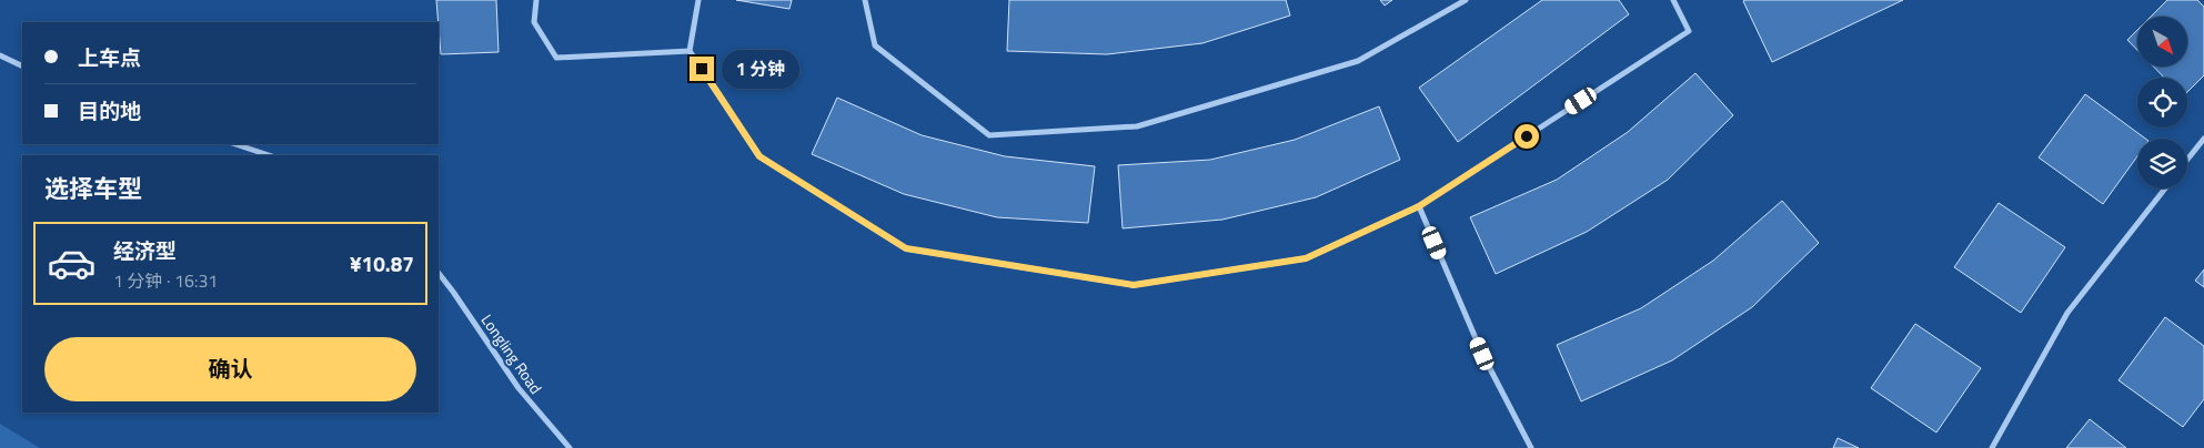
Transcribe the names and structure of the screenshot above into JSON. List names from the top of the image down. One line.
{"streets":{"street":["Longling Road"]},"north":"bottom right","page":{"banner":["上车点","目的地"],"bubble":"1 分钟","heading":"选择车型","list":[{"name":"经济型","note":"1 分钟 · 16:31","value":"¥10.87"}],"buttons":"确认"}}
